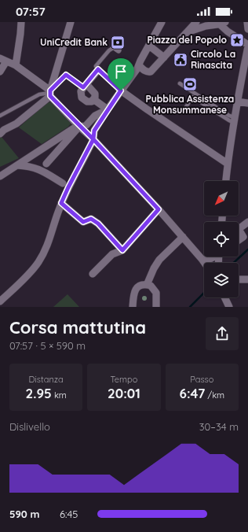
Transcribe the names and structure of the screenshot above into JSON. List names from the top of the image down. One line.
{"places":{"place":["Piazza del Popolo"],"bank":["UniCredit Bank"],"public building":["Circolo La Rinascita"],"sports":["Pubblica Assistenza Monsummanese"]},"north":"bottom left","page":{"status":"07:57","heading":["Corsa mattutina","07:57 · 5 × 590 m"],"stats":[["Distanza","2.95 km"],["Tempo","20:01"],["Passo","6:47 /km"]],"chart":["Dislivello","30–34 m"],"list":[{"name":"590 m","note":"6:45"}]}}
